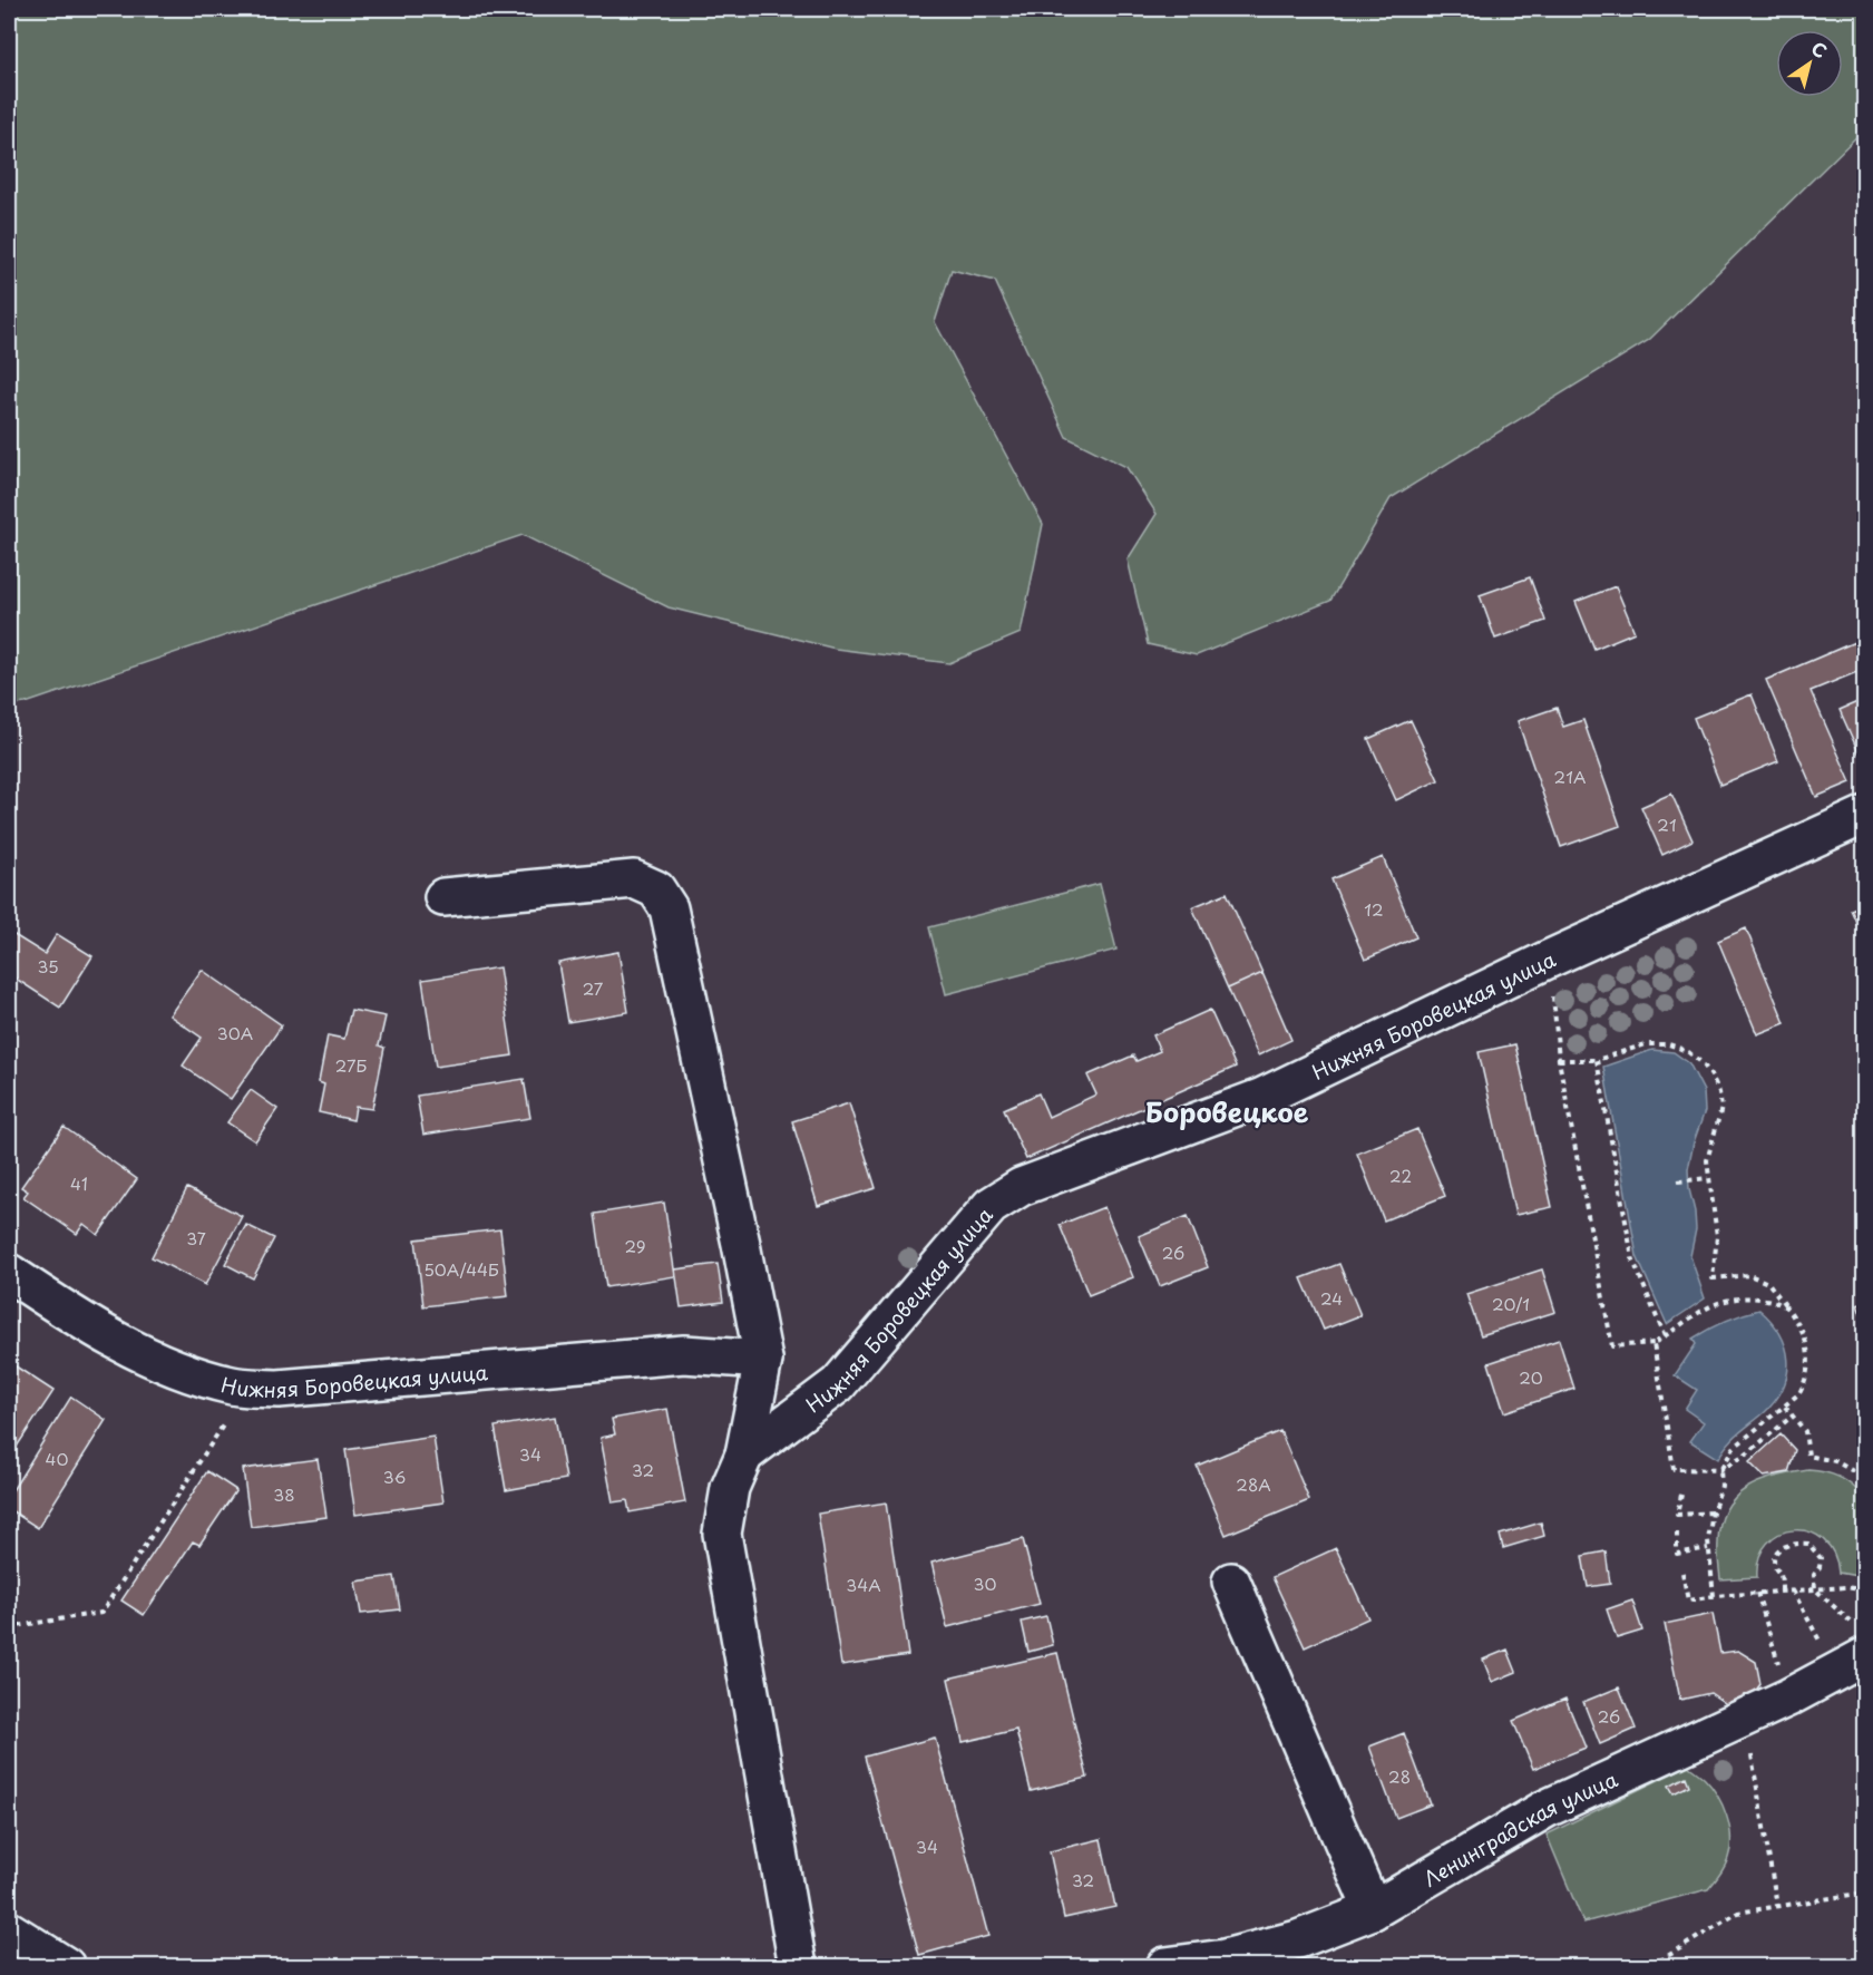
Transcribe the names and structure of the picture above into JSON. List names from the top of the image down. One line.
{"streets":{"street":["Нижняя Боровецкая улица","Ленинградская улица"]},"districts":["Боровецкое"],"house_numbers":["21А","21","12","35","27","30А","27Б","22","41","37","29","26","50А/44Б","24","20/1","20","34","40","32","36","28А","38","30","34А","26","28","34","32"],"north":"top right"}
